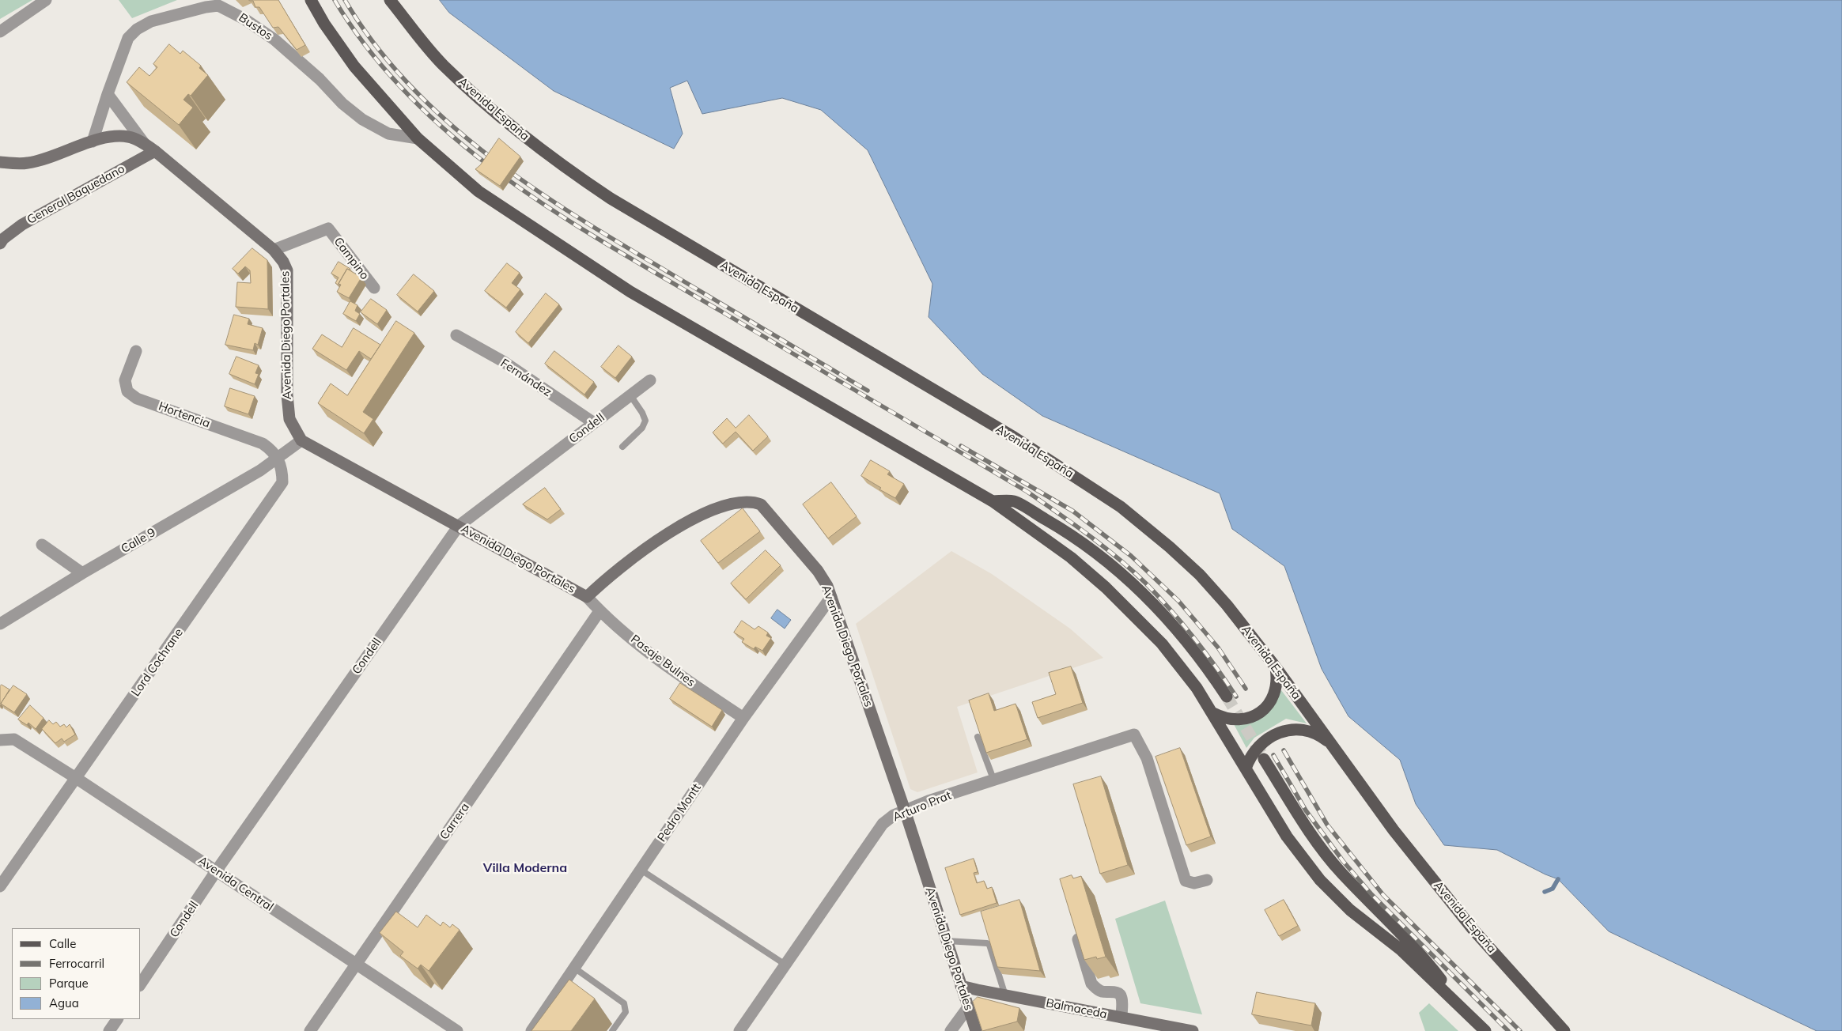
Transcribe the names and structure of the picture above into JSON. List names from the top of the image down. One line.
{"streets":{"main road":["Avenida España"],"street":["Bustos","General Baquedano","Campino","Avenida Diego Portales","Fernández","Hortencia","Condell","Calle 9","Pasaje Bulnes","Lord Cochrane","Arturo Prat","Pedro Montt","Carrera","Avenida Central","Balmaceda"]},"crossings":[["Bustos","Avenida Diego Portales"],["General Baquedano","Avenida Diego Portales"],["Campino","Avenida Diego Portales"],["Avenida Diego Portales","Condell"],["Avenida Diego Portales","Pasaje Bulnes"],["Avenida Diego Portales","Arturo Prat"],["Avenida Diego Portales","Pedro Montt"],["Avenida Diego Portales","Balmaceda"],["Fernández","Condell"],["Hortencia","Calle 9"],["Hortencia","Lord Cochrane"],["Condell","Avenida Central"],["Calle 9","Lord Cochrane"],["Pasaje Bulnes","Pedro Montt"],["Pasaje Bulnes","Carrera"],["Lord Cochrane","Avenida Central"],["Carrera","Avenida Central"]],"districts":["Villa Moderna"],"legend":["Calle","Ferrocarril","Parque","Agua"]}
